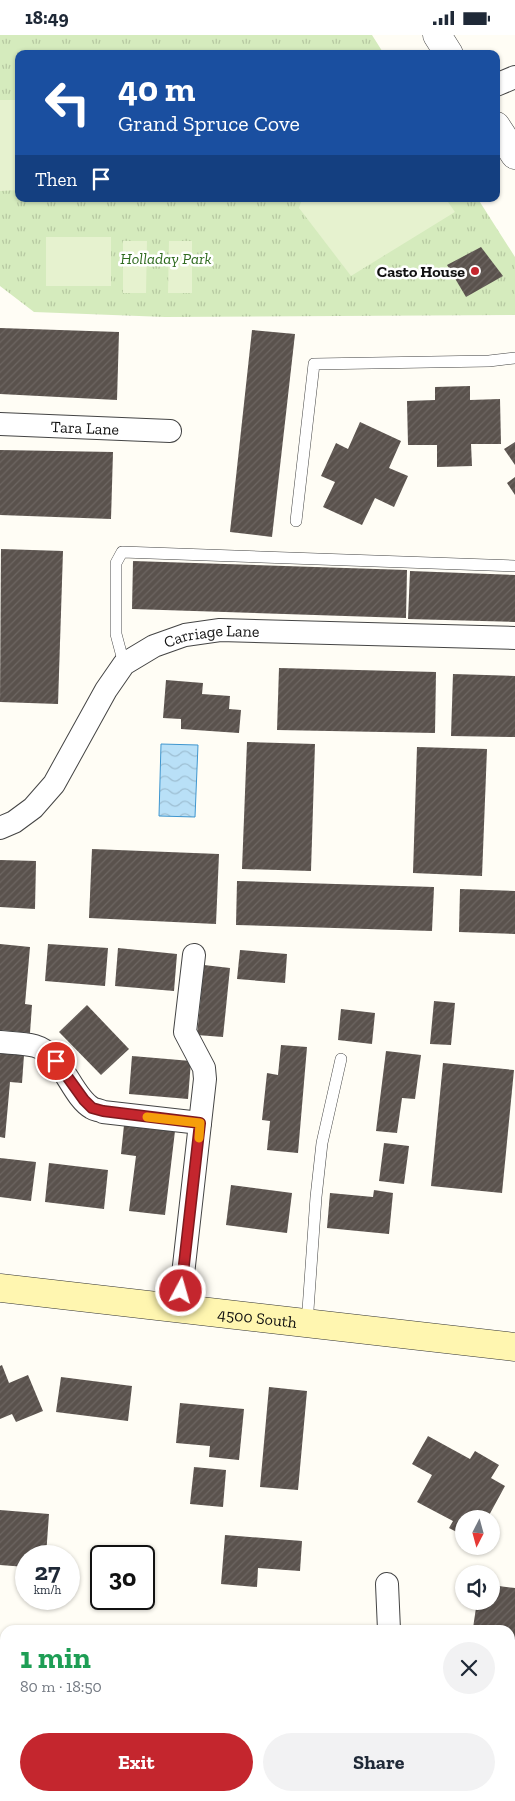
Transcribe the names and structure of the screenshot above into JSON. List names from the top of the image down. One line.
{"streets":{"main road":["4500 South"],"street":["Tara Lane","Carriage Lane"]},"parks":["Holladay Park"],"places":["Casto House"],"north":"bottom","page":{"status":"18:49","turn":["40 m","Grand Spruce Cove"],"then":"Then","speed":"27 km/h","limit":"30","heading":["1 min","80 m · 18:50"],"buttons":["Exit","Share"]}}
